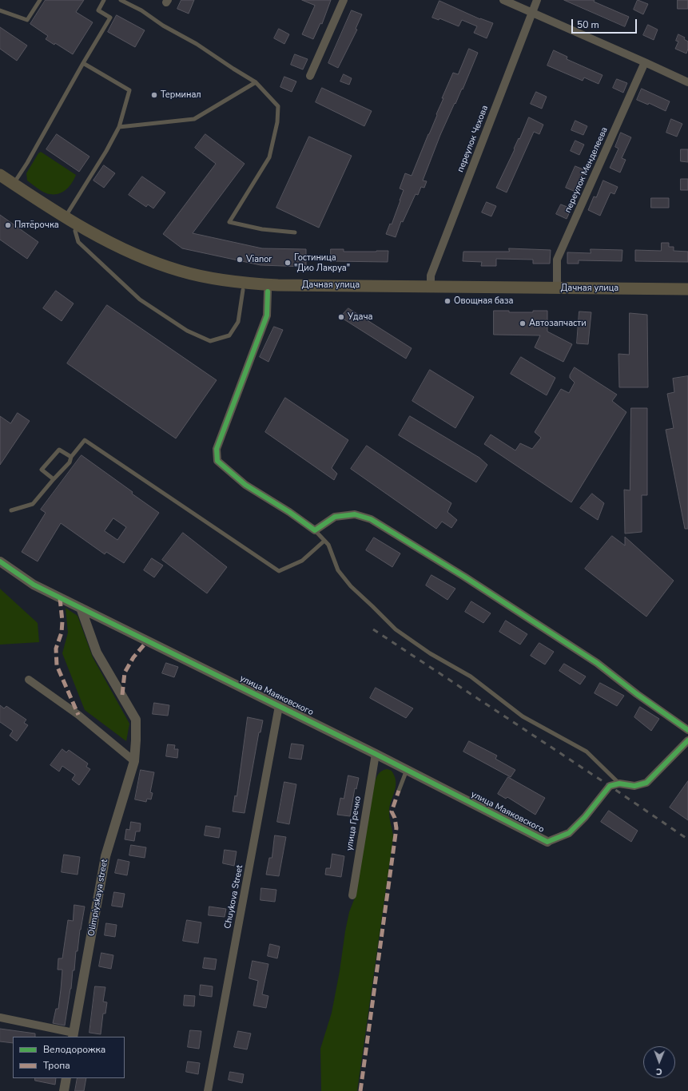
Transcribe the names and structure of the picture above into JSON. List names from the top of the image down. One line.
{"streets":{"main road":["Дачная улица"],"street":["переулок Чехова","переулок Менделеева","улица Маяковского","улица Гречко","Chuykova Street","Olimpiyskaya street"]},"crossings":[["переулок Чехова","Дачная улица"],["переулок Менделеева","Дачная улица"],["улица Маяковского","улица Гречко"],["улица Маяковского","Chuykova Street"],["улица Маяковского","Olimpiyskaya street"]],"places":["Терминал","Пятёрочка","Vianor","Гостиница \"Дио Лакруа\"","Овощная база","Удача","Автозапчасти"],"legend":["Велодорожка","Тропа"],"scale_bar":"50 m","north":"bottom"}
